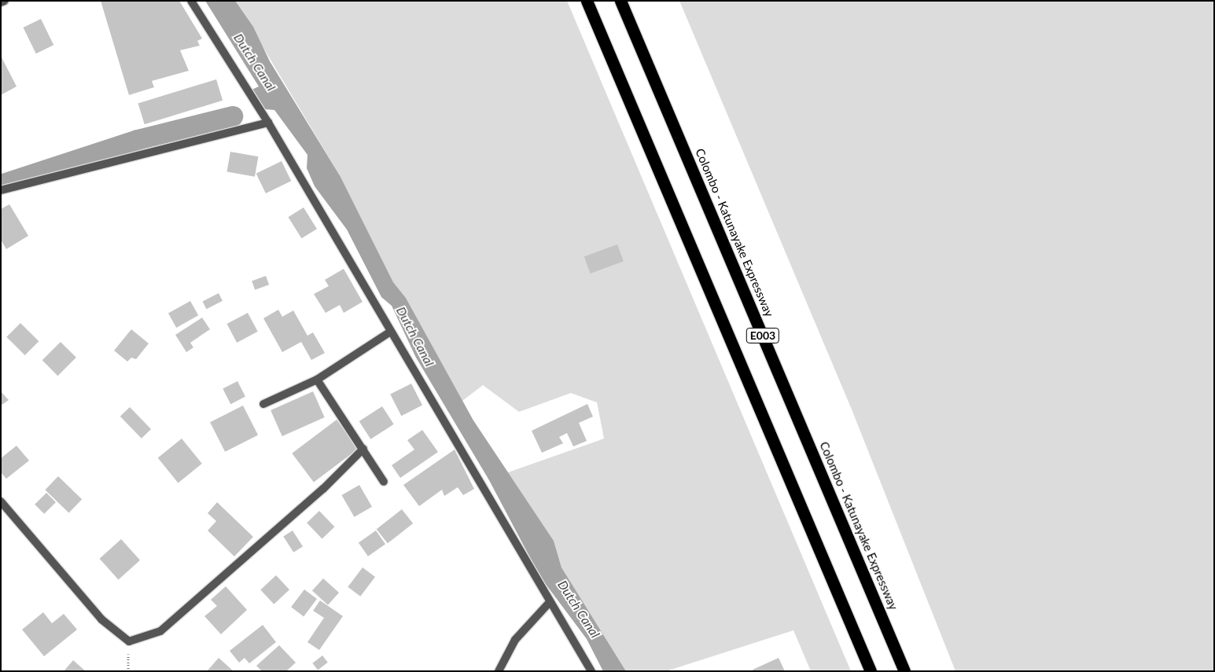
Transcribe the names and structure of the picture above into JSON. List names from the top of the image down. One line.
{"streets":{"highway":["Colombo - Katunayake Expressway","E003"]},"water":["Dutch Canal"]}
